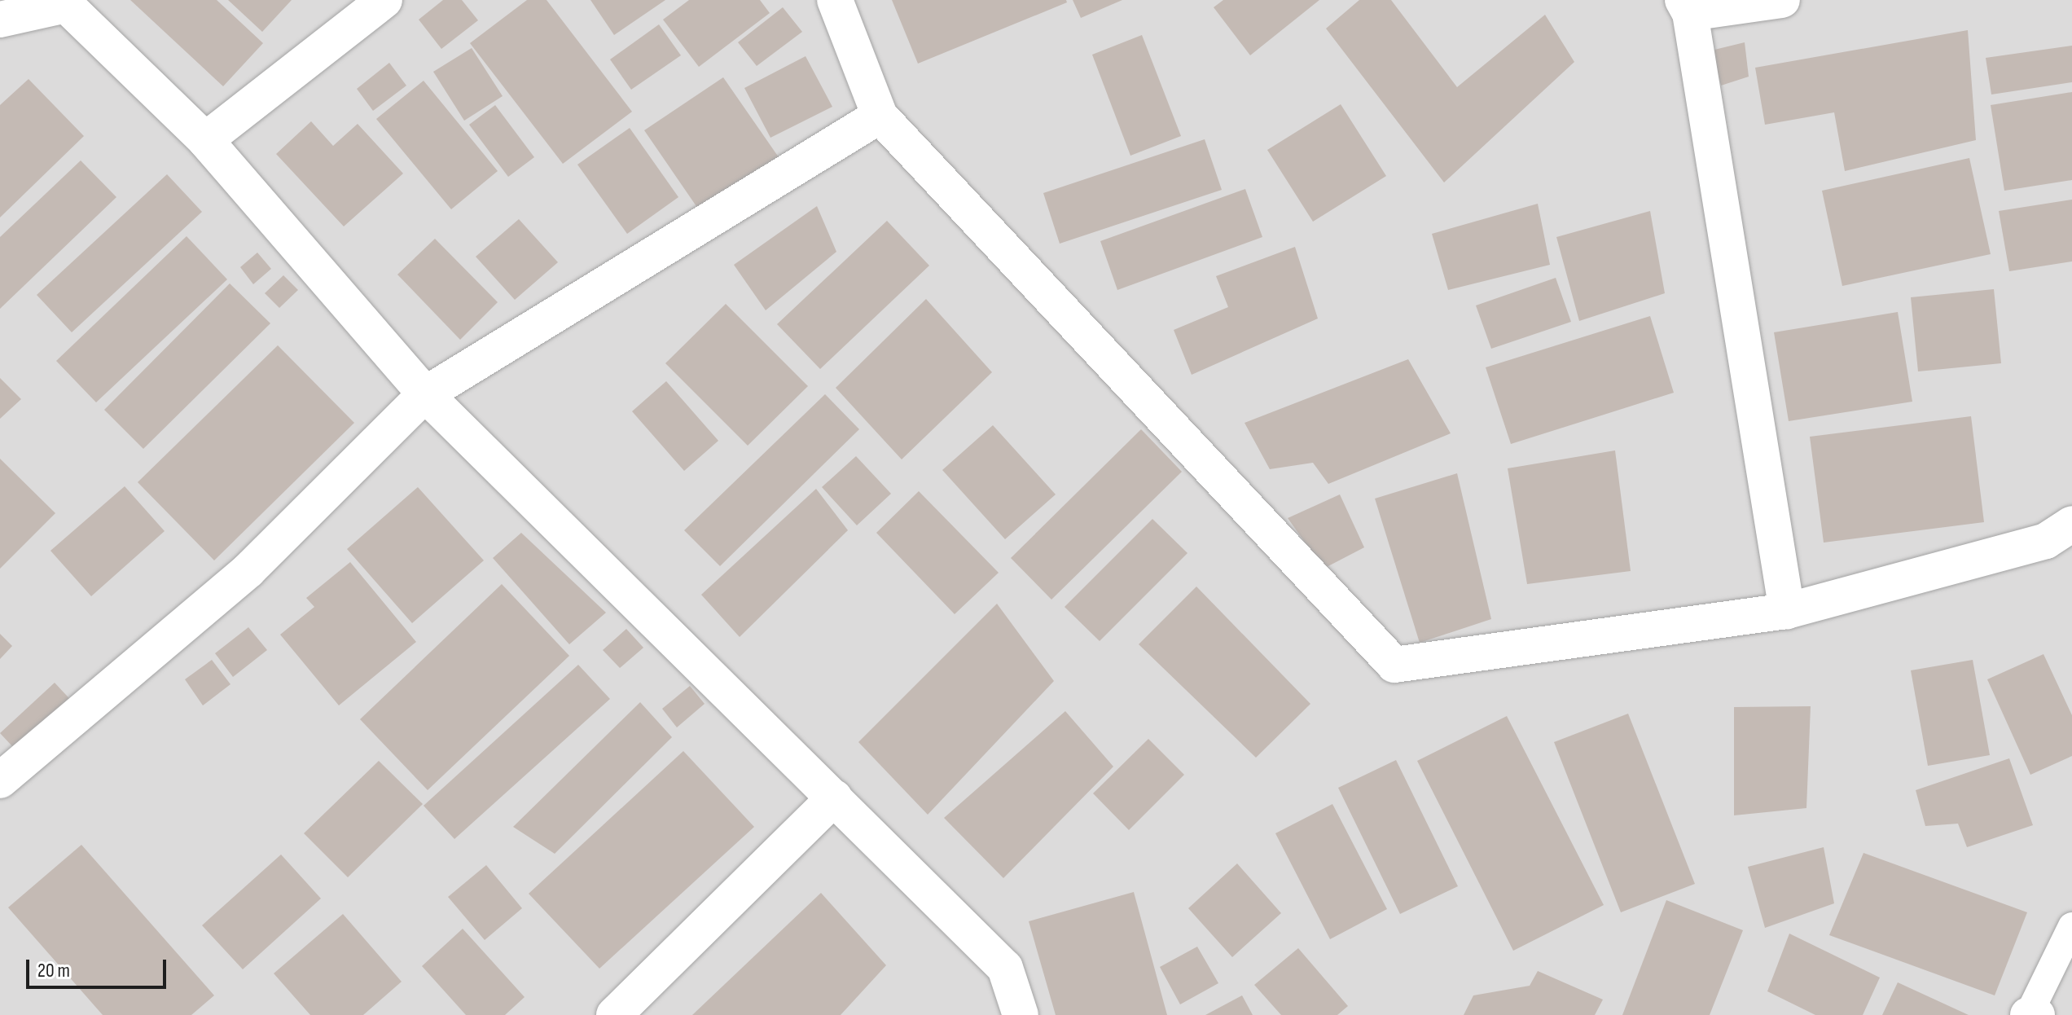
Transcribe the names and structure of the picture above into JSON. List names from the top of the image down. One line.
{"scale_bar":"20 m"}
